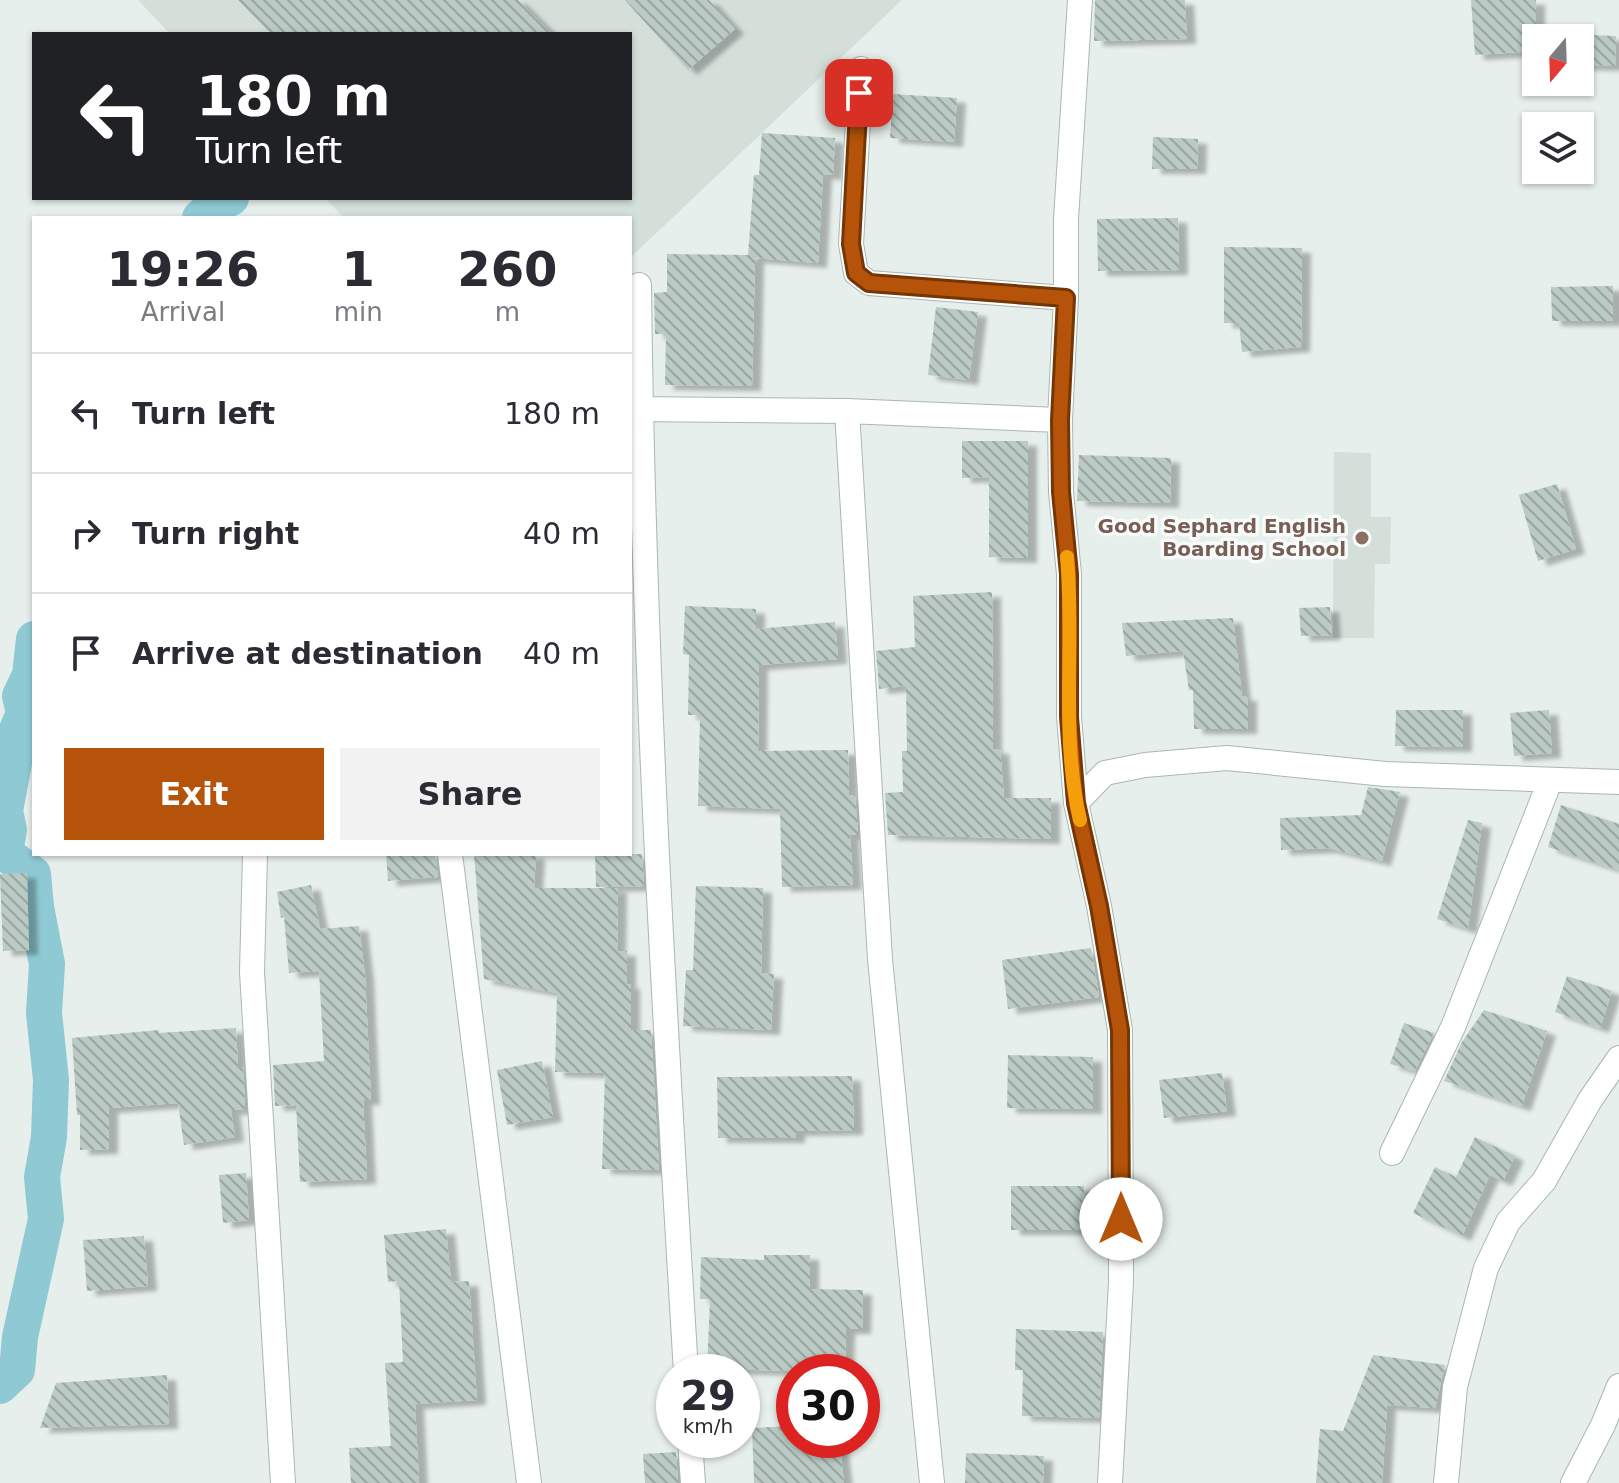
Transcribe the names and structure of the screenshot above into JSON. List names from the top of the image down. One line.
{"places":["Good Sephard English Boarding School"],"north":"bottom","page":{"turn":["180 m","Turn left"],"eta":["19:26","Arrival","1","min","260","m"],"list":[{"name":"Turn left","value":"180 m"},{"name":"Turn right","value":"40 m"},{"name":"Arrive at destination","value":"40 m"}],"buttons":["Exit","Share"],"speed":"29 km/h","limit":"30"}}
